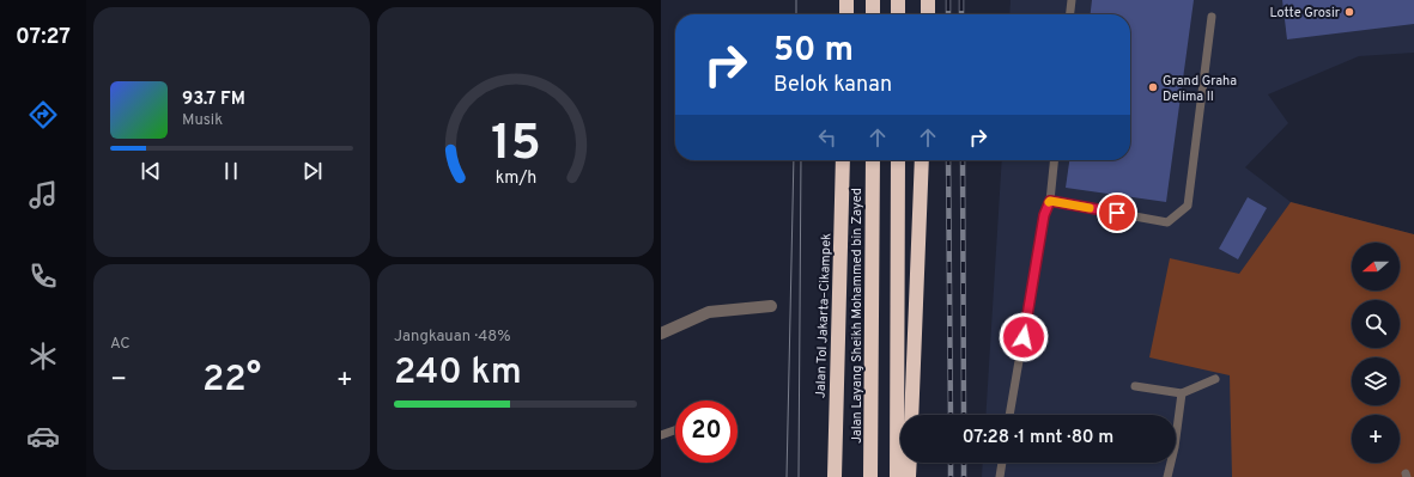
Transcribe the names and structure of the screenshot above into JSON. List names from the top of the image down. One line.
{"streets":{"highway":["Jalan Tol Jakarta–Cikampek","Jalan Layang Sheikh Mohammed bin Zayed"]},"places":["Lotte Grosir","Grand Graha Delima II"],"north":"left","page":{"tabs":"07:27","turn":["50 m","Belok kanan"],"song":["93.7 FM","Musik"],"map_buttons":"+","tile":["AC",["Jangkauan · 48%","240 km"]],"heat":["−","22°","+"],"limit":"20","trip":"07:28 · 1 mnt · 80 m","gauge":["15","km/h"]}}
